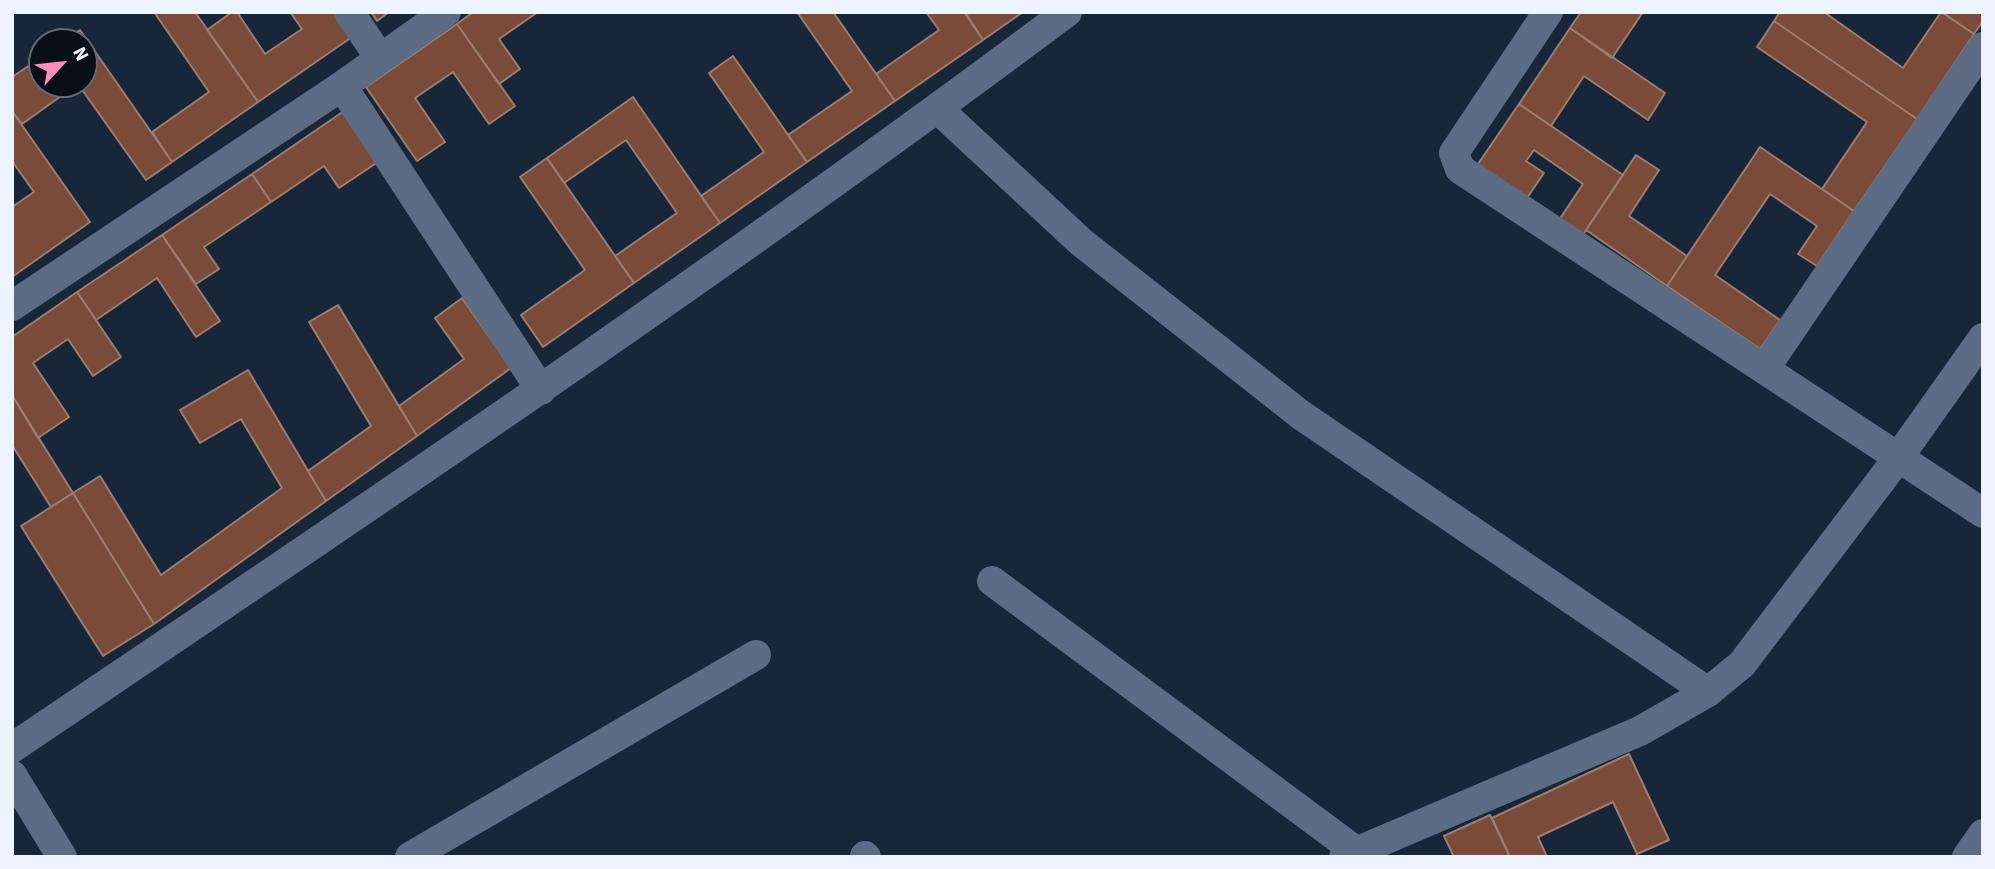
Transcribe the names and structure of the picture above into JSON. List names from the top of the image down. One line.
{"north":"top right"}
